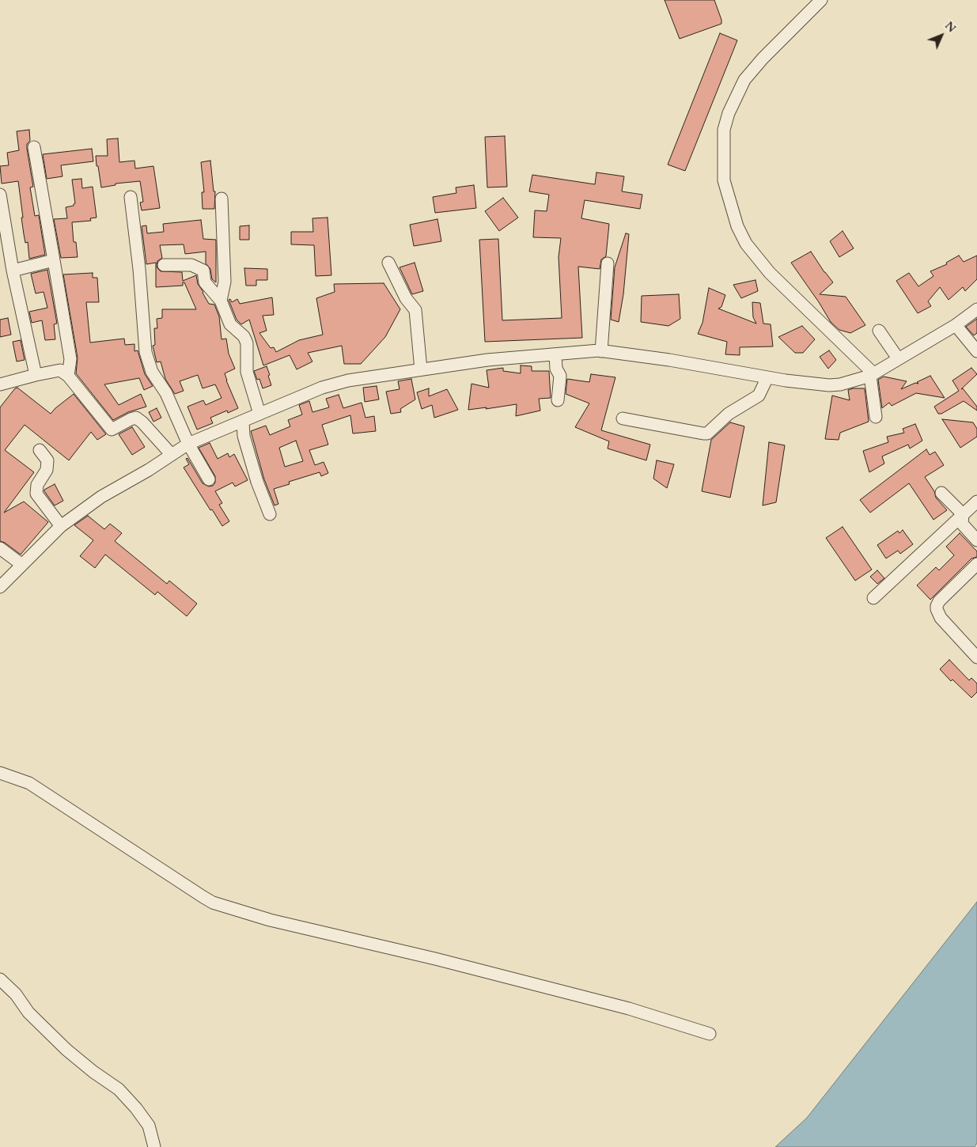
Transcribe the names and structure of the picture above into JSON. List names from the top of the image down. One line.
{"north":"top right"}
